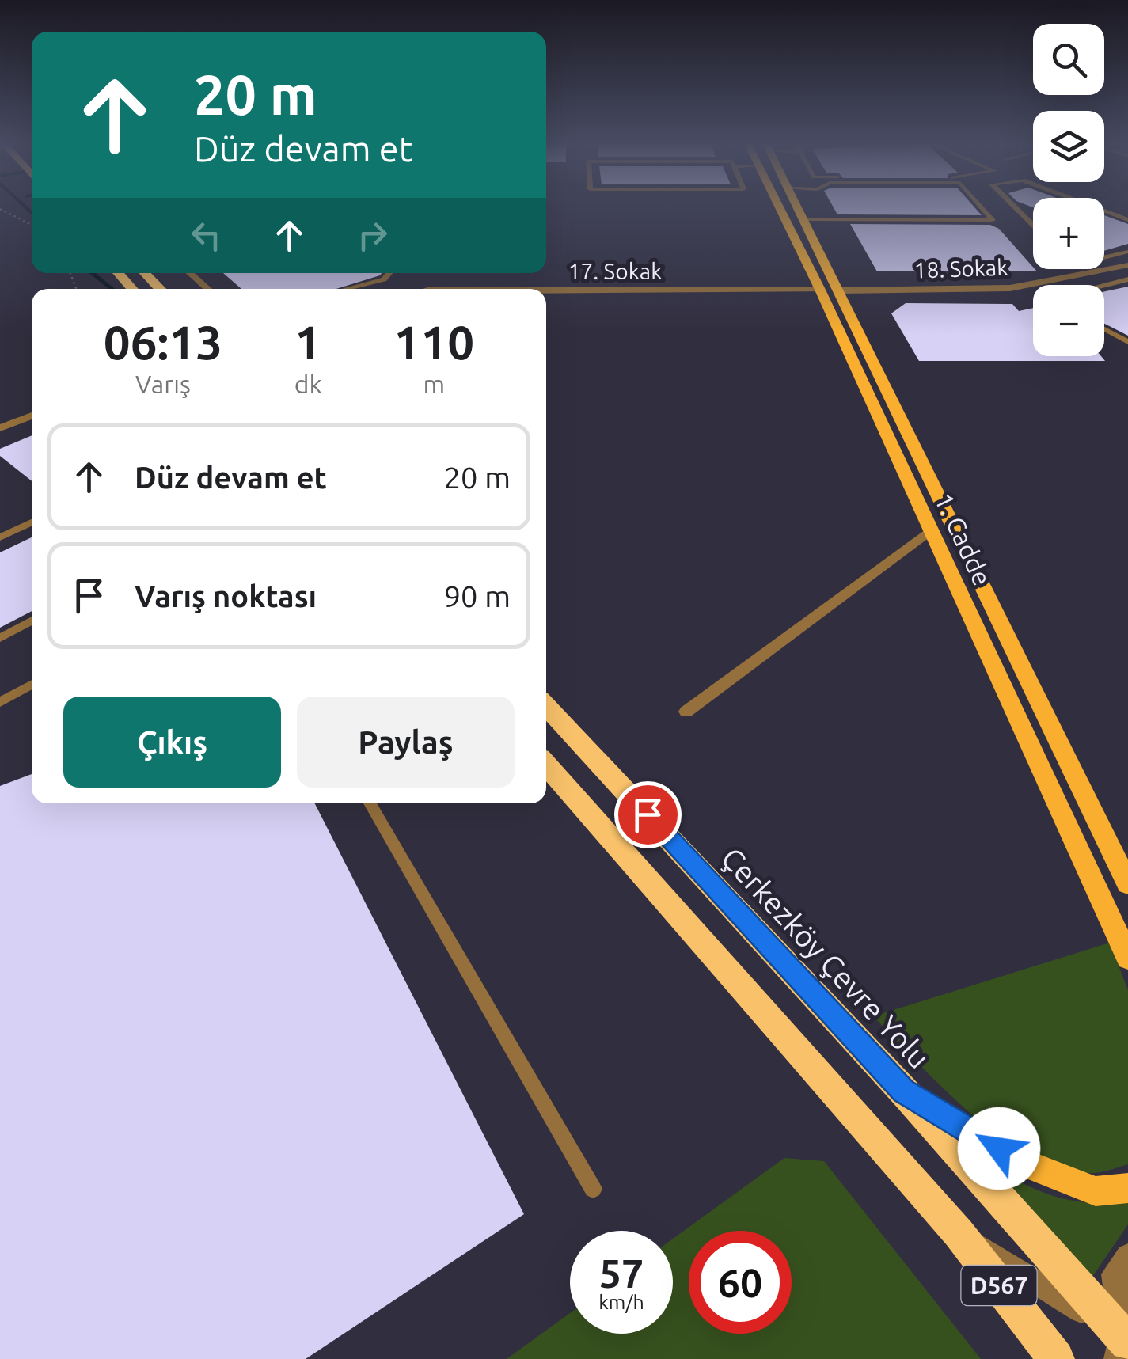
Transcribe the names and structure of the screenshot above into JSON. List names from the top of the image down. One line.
{"streets":{"highway":["Çerkezköy Çevre Yolu","D567"],"main road":["1. Cadde"],"street":["18. Sokak","17. Sokak"]},"crossings":[["18. Sokak","1. Cadde"],["17. Sokak","1. Cadde"]],"page":{"map_buttons":["+","−"],"turn":["20 m","Düz devam et"],"eta":["06:13","Varış","1","dk","110","m"],"list":[{"name":"Düz devam et","value":"20 m"},{"name":"Varış noktası","value":"90 m"}],"buttons":["Çıkış","Paylaş"],"speed":"57 km/h","limit":"60"}}
